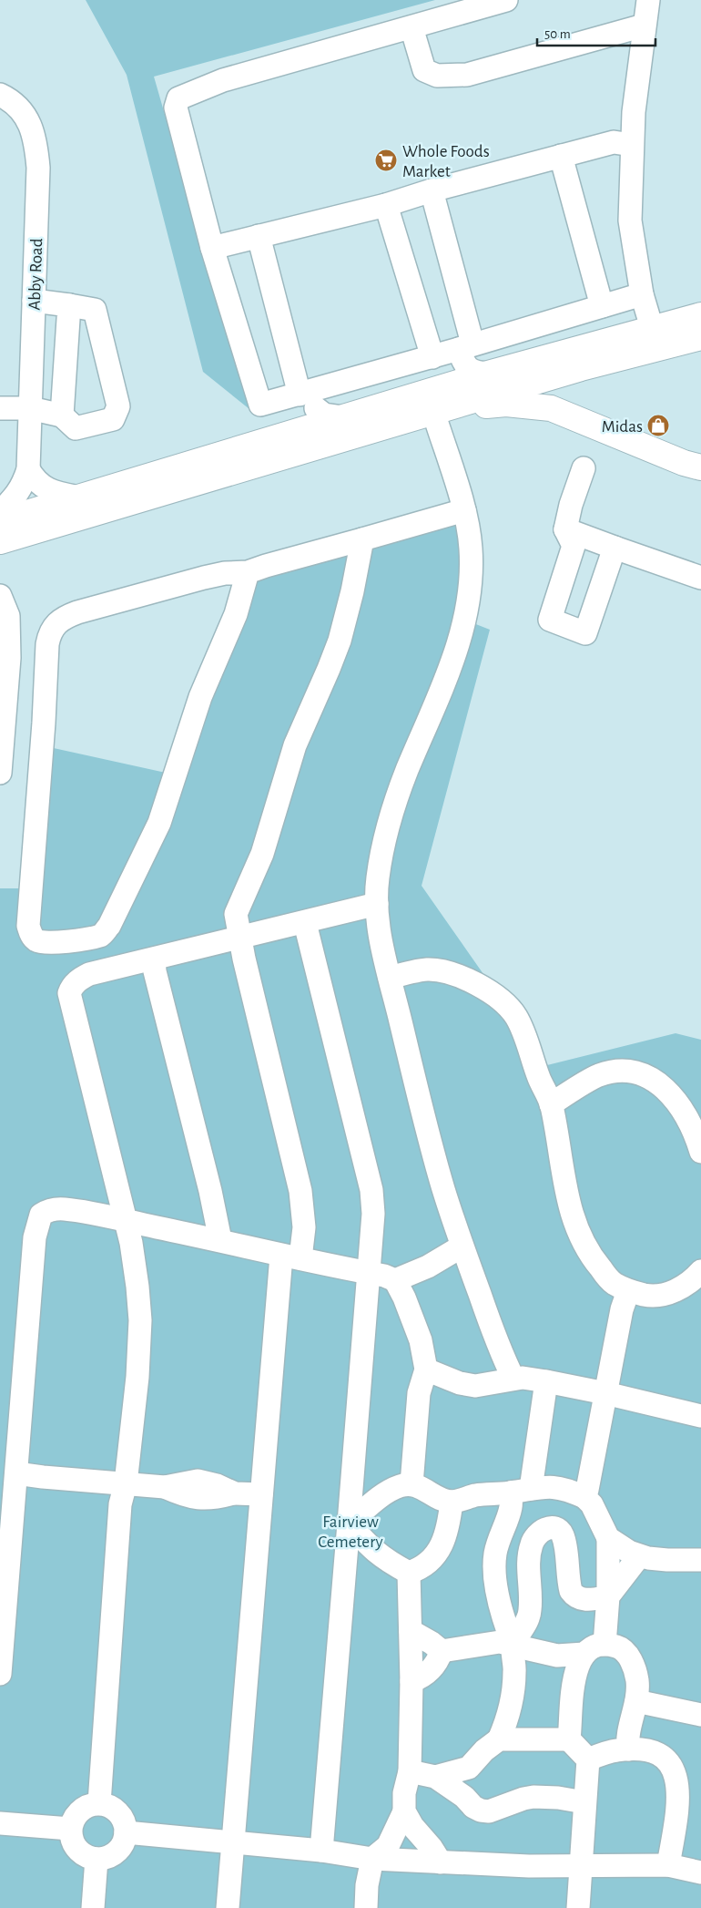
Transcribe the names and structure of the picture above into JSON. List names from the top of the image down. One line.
{"streets":{"street":["Abby Road"]},"parks":["Fairview Cemetery"],"places":{"supermarket":["Whole Foods Market"],"shop":["Midas"]},"scale_bar":"50 m"}
